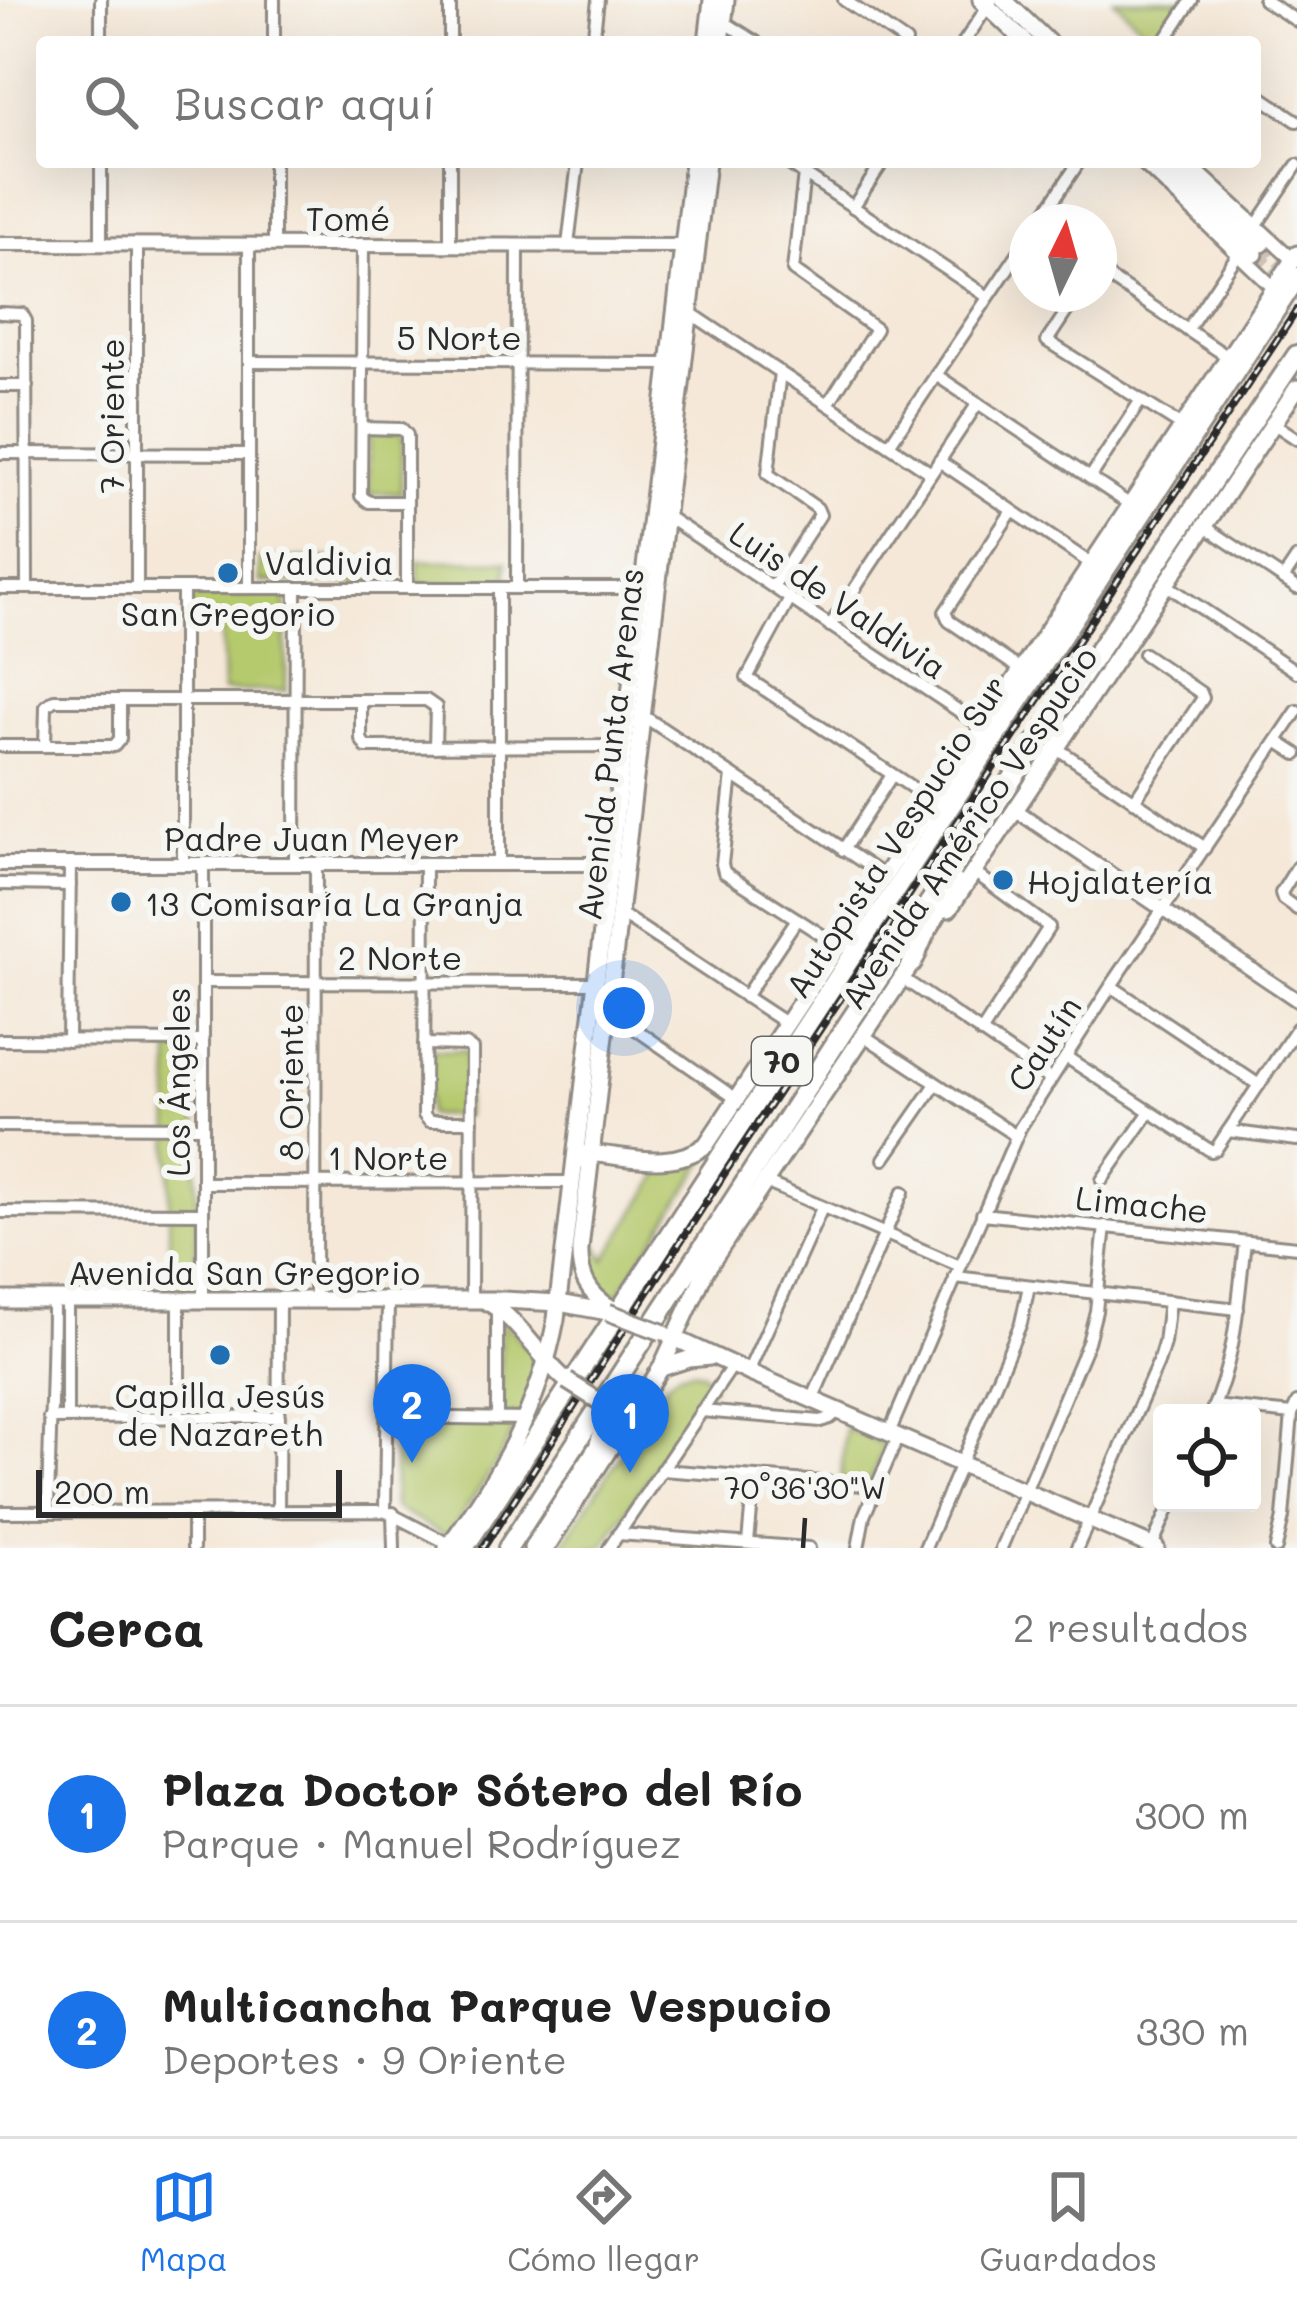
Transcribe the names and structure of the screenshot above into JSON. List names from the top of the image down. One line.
{"streets":{"highway":["Autopista Vespucio Sur","70"],"main road":["Avenida Punta Arenas","Avenida Américo Vespucio","Avenida San Gregorio"],"street":["Tomé","5 Norte","7 Oriente","Valdivia","Luis de Valdivia","Padre Juan Meyer","2 Norte","Cautín","Los Ángeles","8 Oriente","1 Norte","Limache"]},"crossings":[["Tomé","7 Oriente"],["Tomé","Avenida Punta Arenas"],["5 Norte","Avenida Punta Arenas"],["7 Oriente","Valdivia"],["Valdivia","Avenida Punta Arenas"],["Luis de Valdivia","Avenida Punta Arenas"],["Luis de Valdivia","Avenida Américo Vespucio"],["Avenida Punta Arenas","Avenida Américo Vespucio"],["Avenida Punta Arenas","Padre Juan Meyer"],["Avenida Punta Arenas","2 Norte"],["Avenida Punta Arenas","1 Norte"],["Avenida Punta Arenas","Avenida San Gregorio"],["Avenida Américo Vespucio","Autopista Vespucio Sur"],["Avenida Américo Vespucio","Avenida San Gregorio"],["Padre Juan Meyer","Los Ángeles"],["Padre Juan Meyer","8 Oriente"],["2 Norte","Los Ángeles"],["2 Norte","8 Oriente"],["Cautín","Limache"],["Cautín","Avenida San Gregorio"],["Los Ángeles","1 Norte"],["Los Ángeles","Avenida San Gregorio"],["8 Oriente","1 Norte"],["8 Oriente","Avenida San Gregorio"]],"places":["San Gregorio","Hojalatería","13 Comisaría La Granja","Capilla Jesús de Nazareth"],"scale_bar":"200 m","north":"top","page":{"search":"Buscar aquí","pins":["2","1"],"scale":"200 m","heading":["Cerca","2 resultados"],"list":[{"mark":"1","name":"Plaza Doctor Sótero del Río","note":"Parque · Manuel Rodríguez","value":"300 m"},{"mark":"2","name":"Multicancha Parque Vespucio","note":"Deportes · 9 Oriente","value":"330 m"}],"nav":["Mapa","Cómo llegar","Guardados"]},"coordinates":["70°36'30\"W"]}
